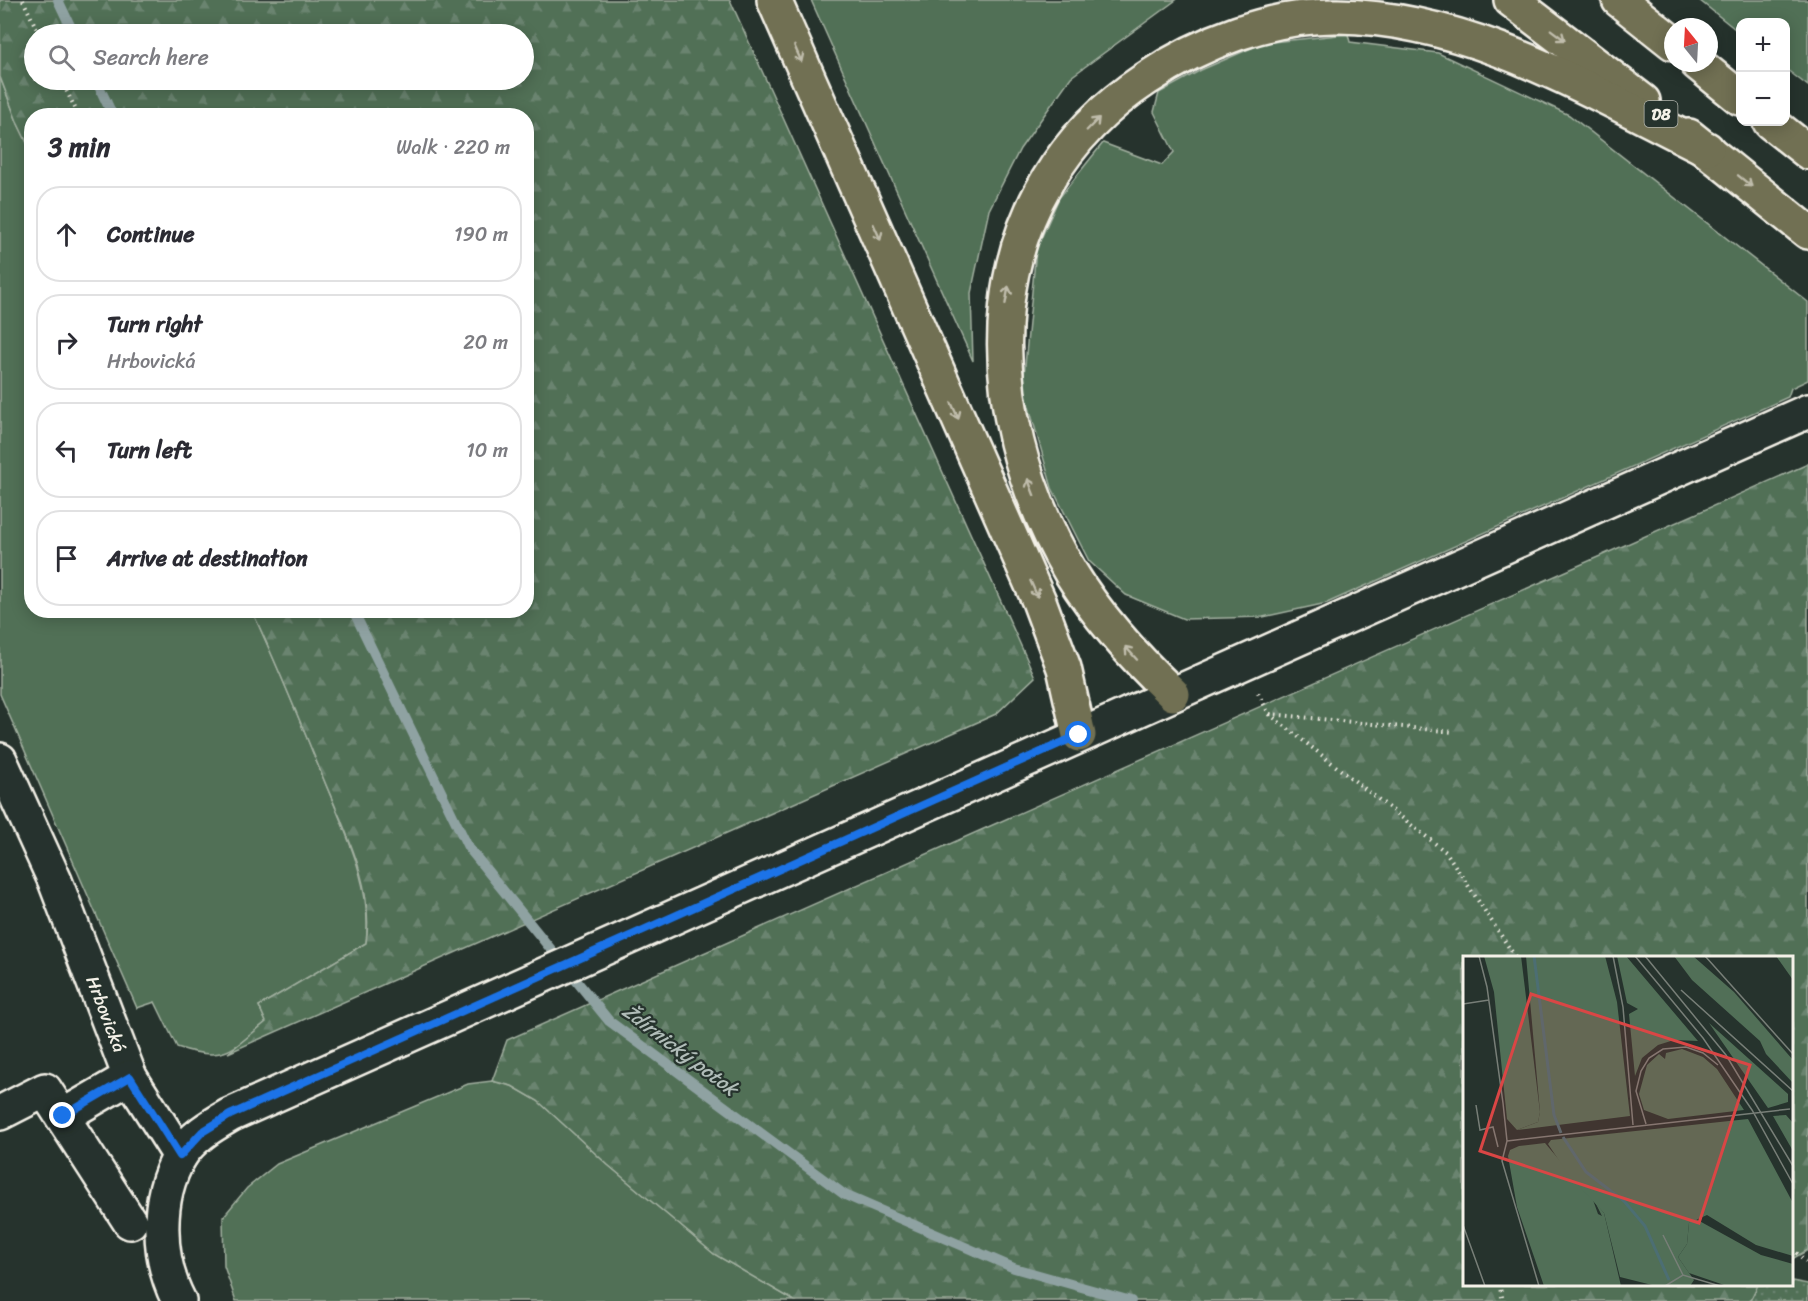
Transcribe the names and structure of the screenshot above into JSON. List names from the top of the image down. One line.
{"streets":{"highway":["D8"],"street":["Hrbovická"]},"water":["Ždírnický potok"],"north":"top","page":{"map_buttons":["+","−"],"search":"Search here","heading":["3 min","Walk · 220 m"],"list":[["Continue","190 m"],["Turn right","Hrbovická","20 m"],["Turn left","10 m"],"Arrive at destination"]}}
